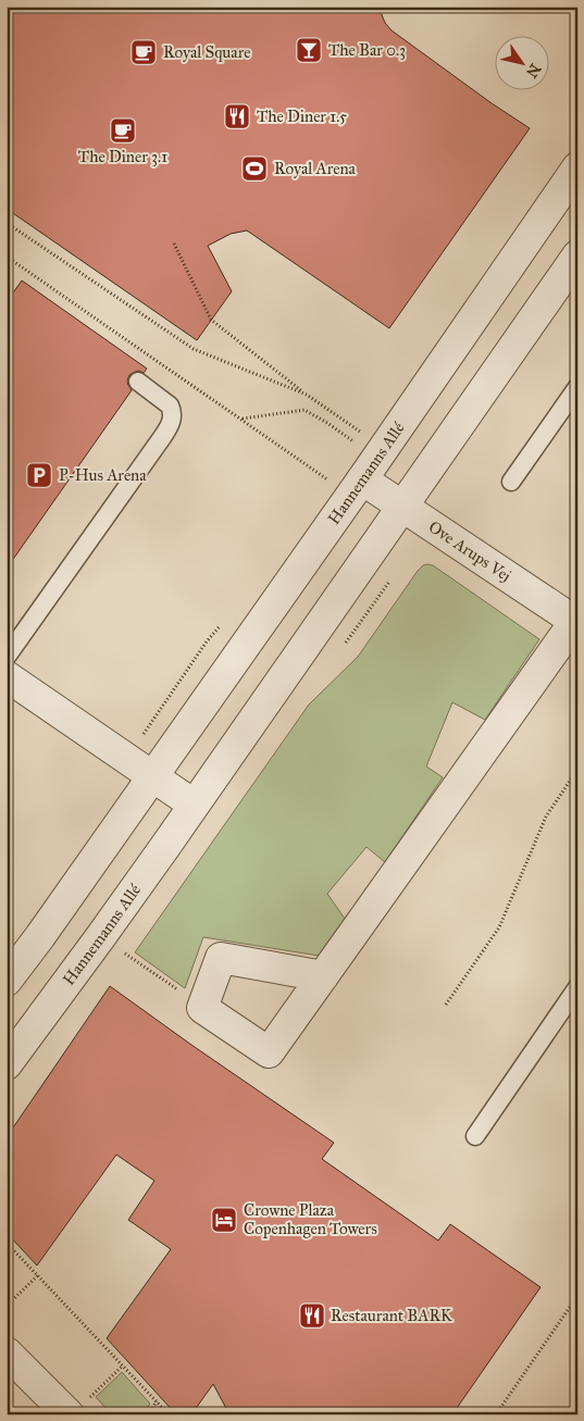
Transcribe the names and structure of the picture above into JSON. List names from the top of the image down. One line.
{"streets":{"street":["Hannemanns Allé","Ove Arups Vej"]},"crossings":[["Hannemanns Allé","Ove Arups Vej"]],"places":{"bar":["The Bar 0.3"],"cafe":["Royal Square","The Diner 3.1"],"restaurant":["The Diner 1.5","Restaurant BARK"],"sports":["Royal Arena"],"parking":["P-Hus Arena"],"hotel":["Crowne Plaza Copenhagen Towers"]},"north":"bottom right"}
